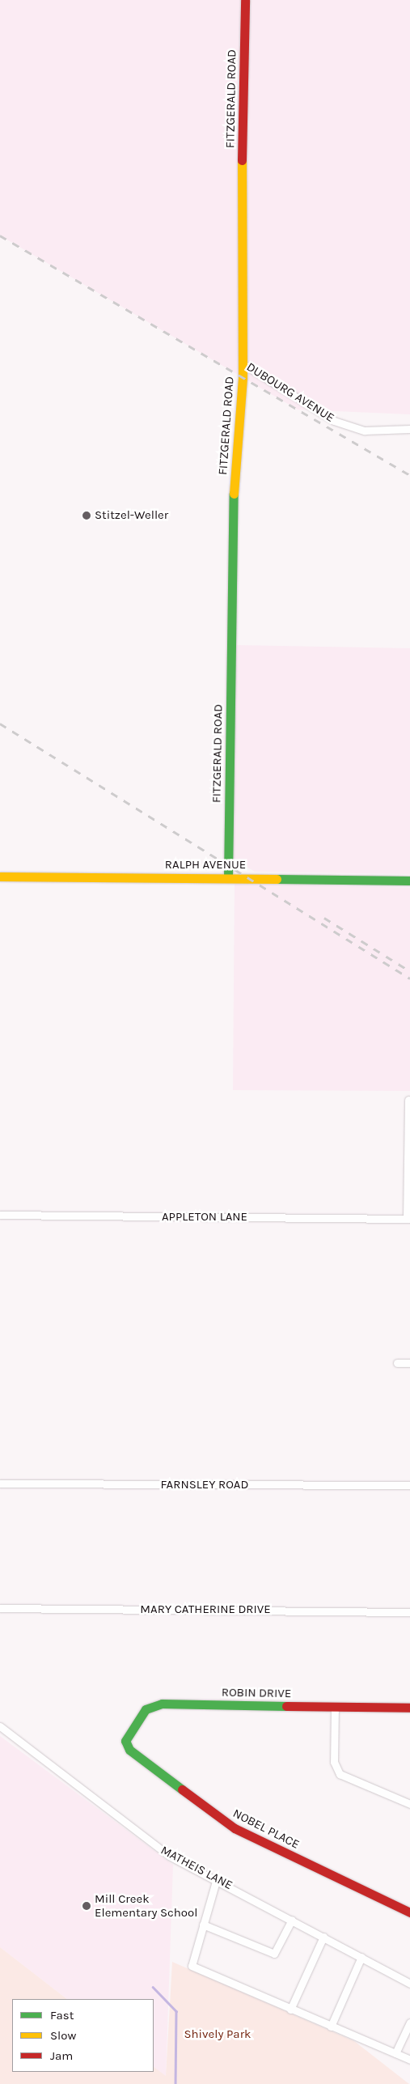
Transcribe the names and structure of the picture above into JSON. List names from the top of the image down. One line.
{"streets":{"street":["FITZGERALD ROAD","DUBOURG AVENUE","RALPH AVENUE","APPLETON LANE","FARNSLEY ROAD","MARY CATHERINE DRIVE","ROBIN DRIVE","NOBEL PLACE","MATHEIS LANE"]},"crossings":[["FITZGERALD ROAD","DUBOURG AVENUE"],["FITZGERALD ROAD","RALPH AVENUE"],["ROBIN DRIVE","NOBEL PLACE"]],"parks":["Shively Park"],"places":["Stitzel-Weller","Mill Creek Elementary School"],"legend":["Fast","Slow","Jam"]}
